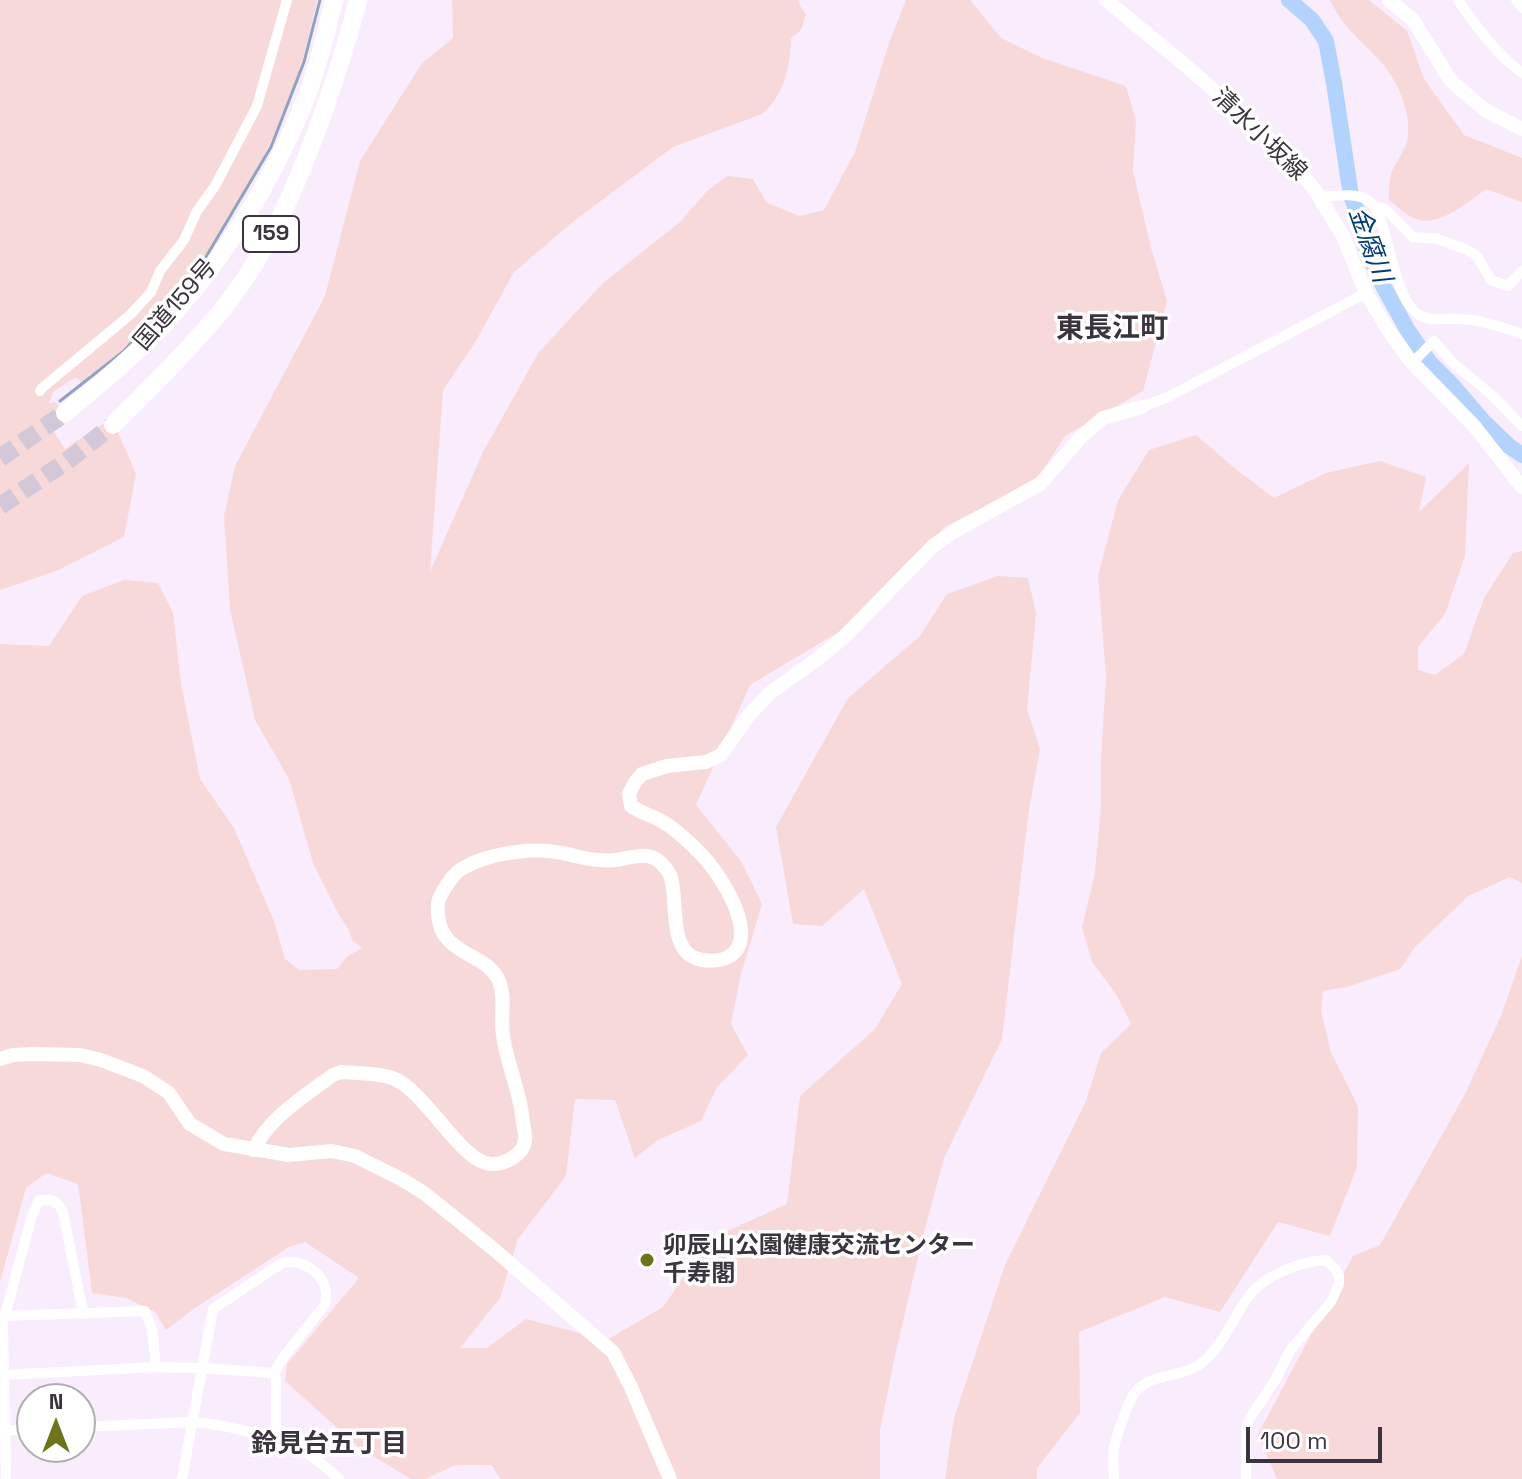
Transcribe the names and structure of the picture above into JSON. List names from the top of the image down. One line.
{"streets":{"highway":["159","国道159号"],"street":["清水小坂線"]},"districts":["東長江町","鈴見台五丁目"],"water":["金腐川"],"places":["卯辰山公園健康交流センター 千寿閣"],"scale_bar":"100 m","north":"top"}
